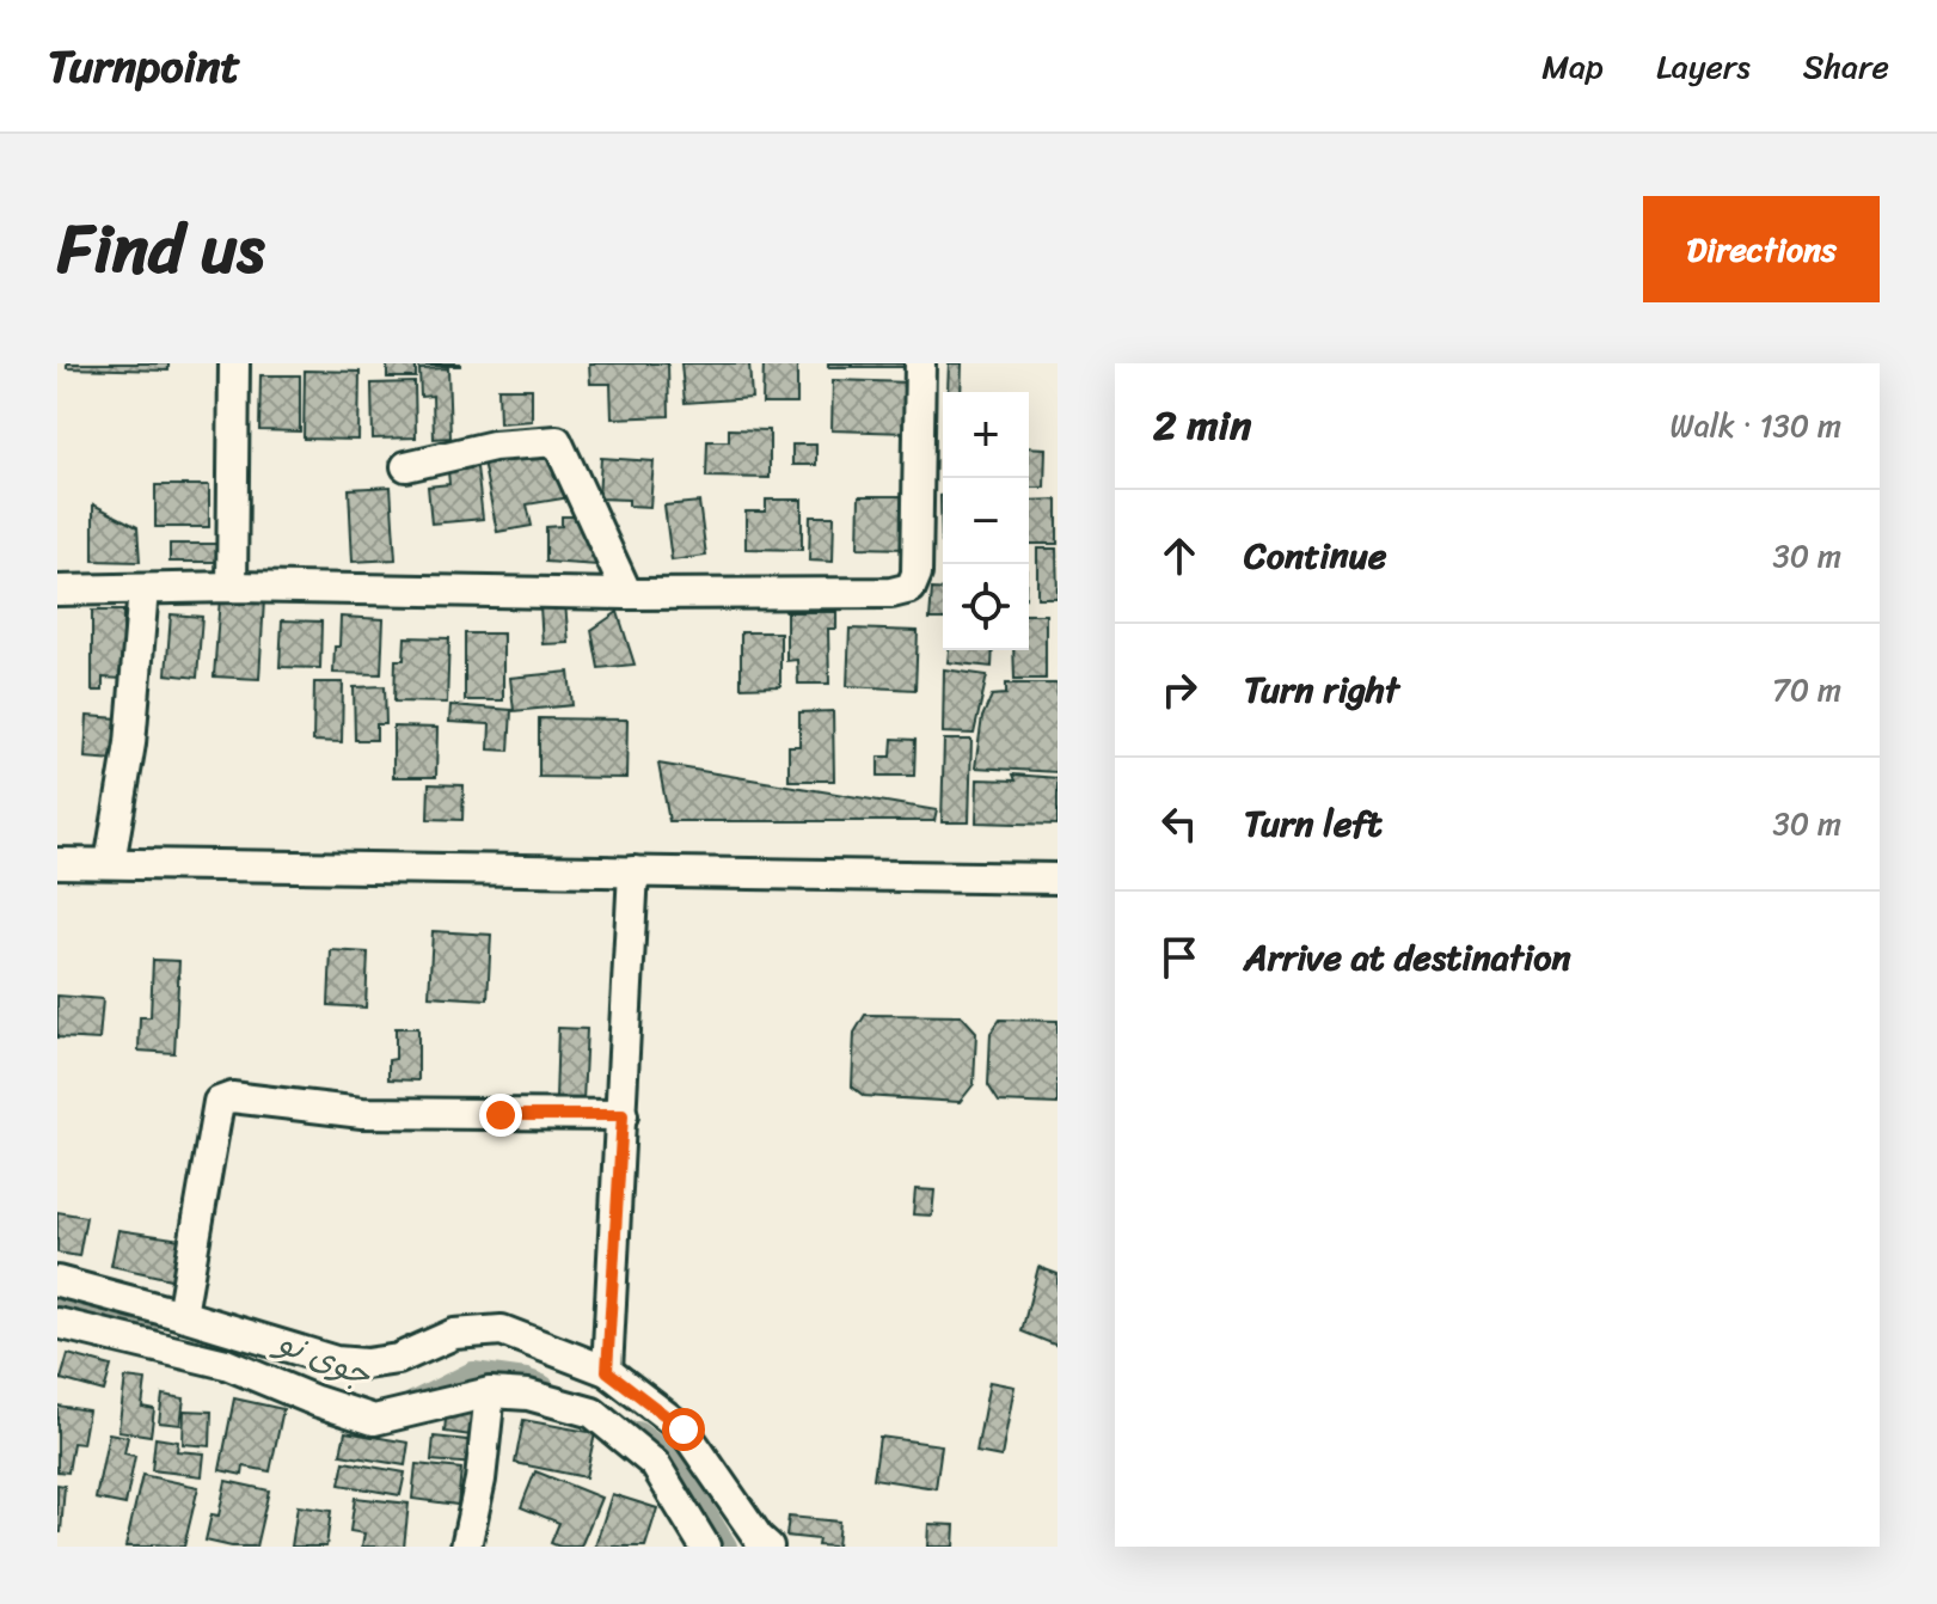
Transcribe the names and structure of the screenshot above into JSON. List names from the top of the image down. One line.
{"water":["جوی نو"],"page":{"header":"Turnpoint","nav":["Map","Layers","Share"],"title":"Find us","buttons":"Directions","heading":["2 min","Walk · 130 m"],"map_buttons":["+","−"],"list":[["Continue","30 m"],["Turn right","70 m"],["Turn left","30 m"],"Arrive at destination"]}}
